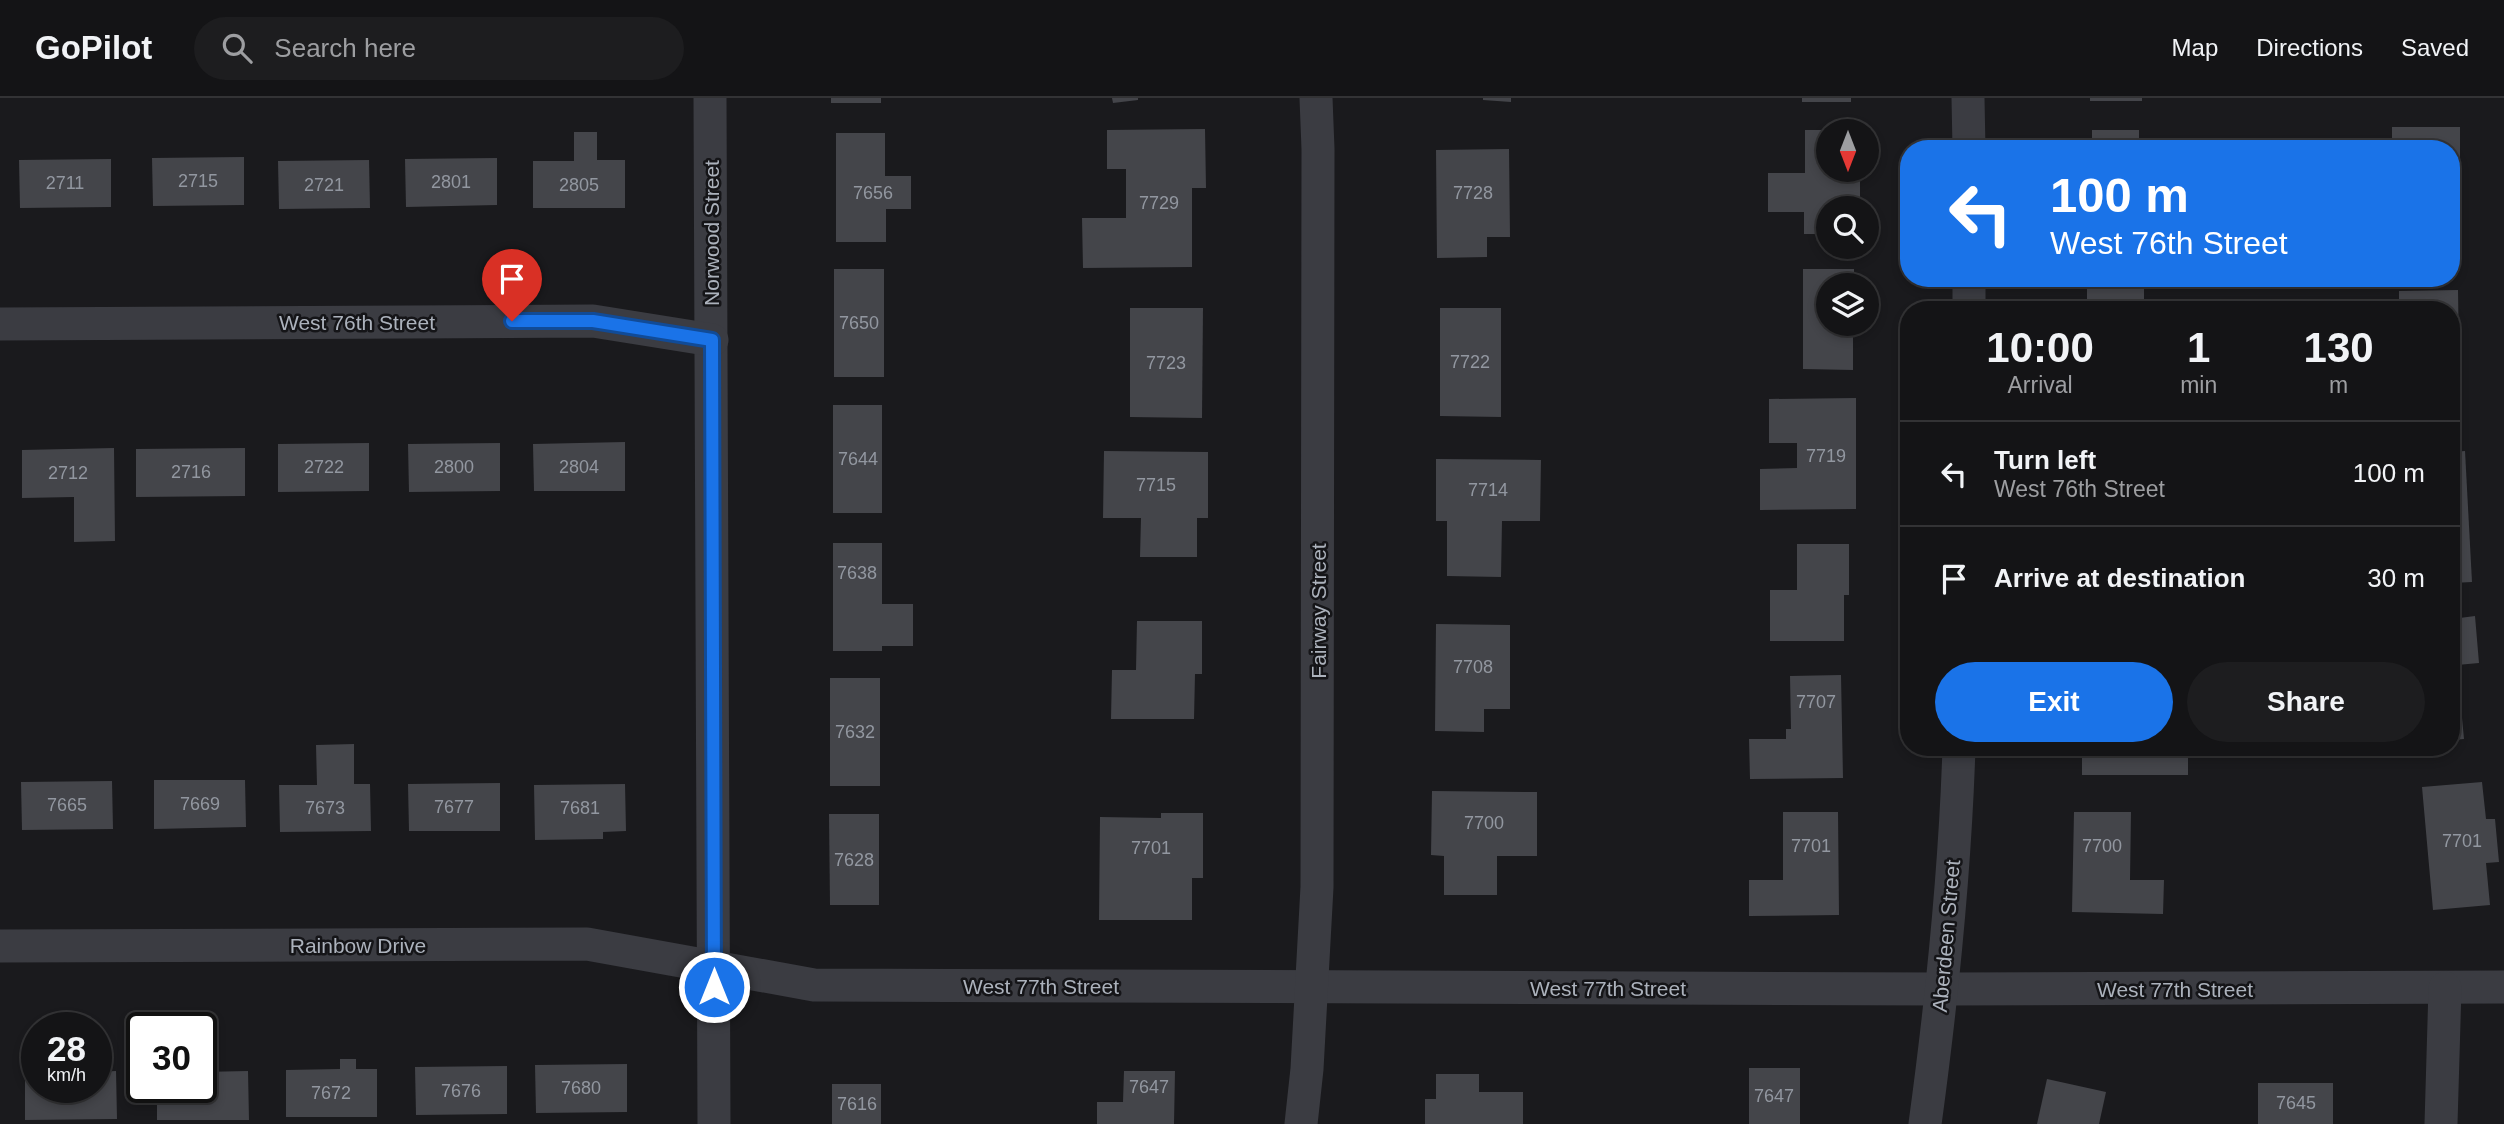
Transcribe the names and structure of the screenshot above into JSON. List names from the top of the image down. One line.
{"streets":{"street":["Norwood Street","West 76th Street","Fairway Street","Aberdeen Street","Rainbow Drive","West 77th Street"]},"crossings":[["Norwood Street","West 76th Street"],["Norwood Street","Rainbow Drive"],["Norwood Street","West 77th Street"],["Fairway Street","West 77th Street"],["Aberdeen Street","West 77th Street"],["Rainbow Drive","West 77th Street"]],"house_numbers":["2715","2801","2711","2721","2805","7656","7728","7729","7650","7722","7723","7719","7644","2722","2800","2804","2716","2712","7715","7714","7638","7708","7707","7632","7669","7665","7677","7673","7681","7700","7701","7701","7700","7701","7628","7647","7680","7676","7672","7647","7645","7616"],"north":"bottom","page":{"header":"GoPilot","search":"Search here","nav":["Map","Directions","Saved"],"turn":["100 m","West 76th Street"],"eta":["10:00","Arrival","1","min","130","m"],"list":[{"name":"Turn left","note":"West 76th Street","value":"100 m"},{"name":"Arrive at destination","value":"30 m"}],"buttons":["Exit","Share"],"speed":"28 km/h","limit":"30"}}
